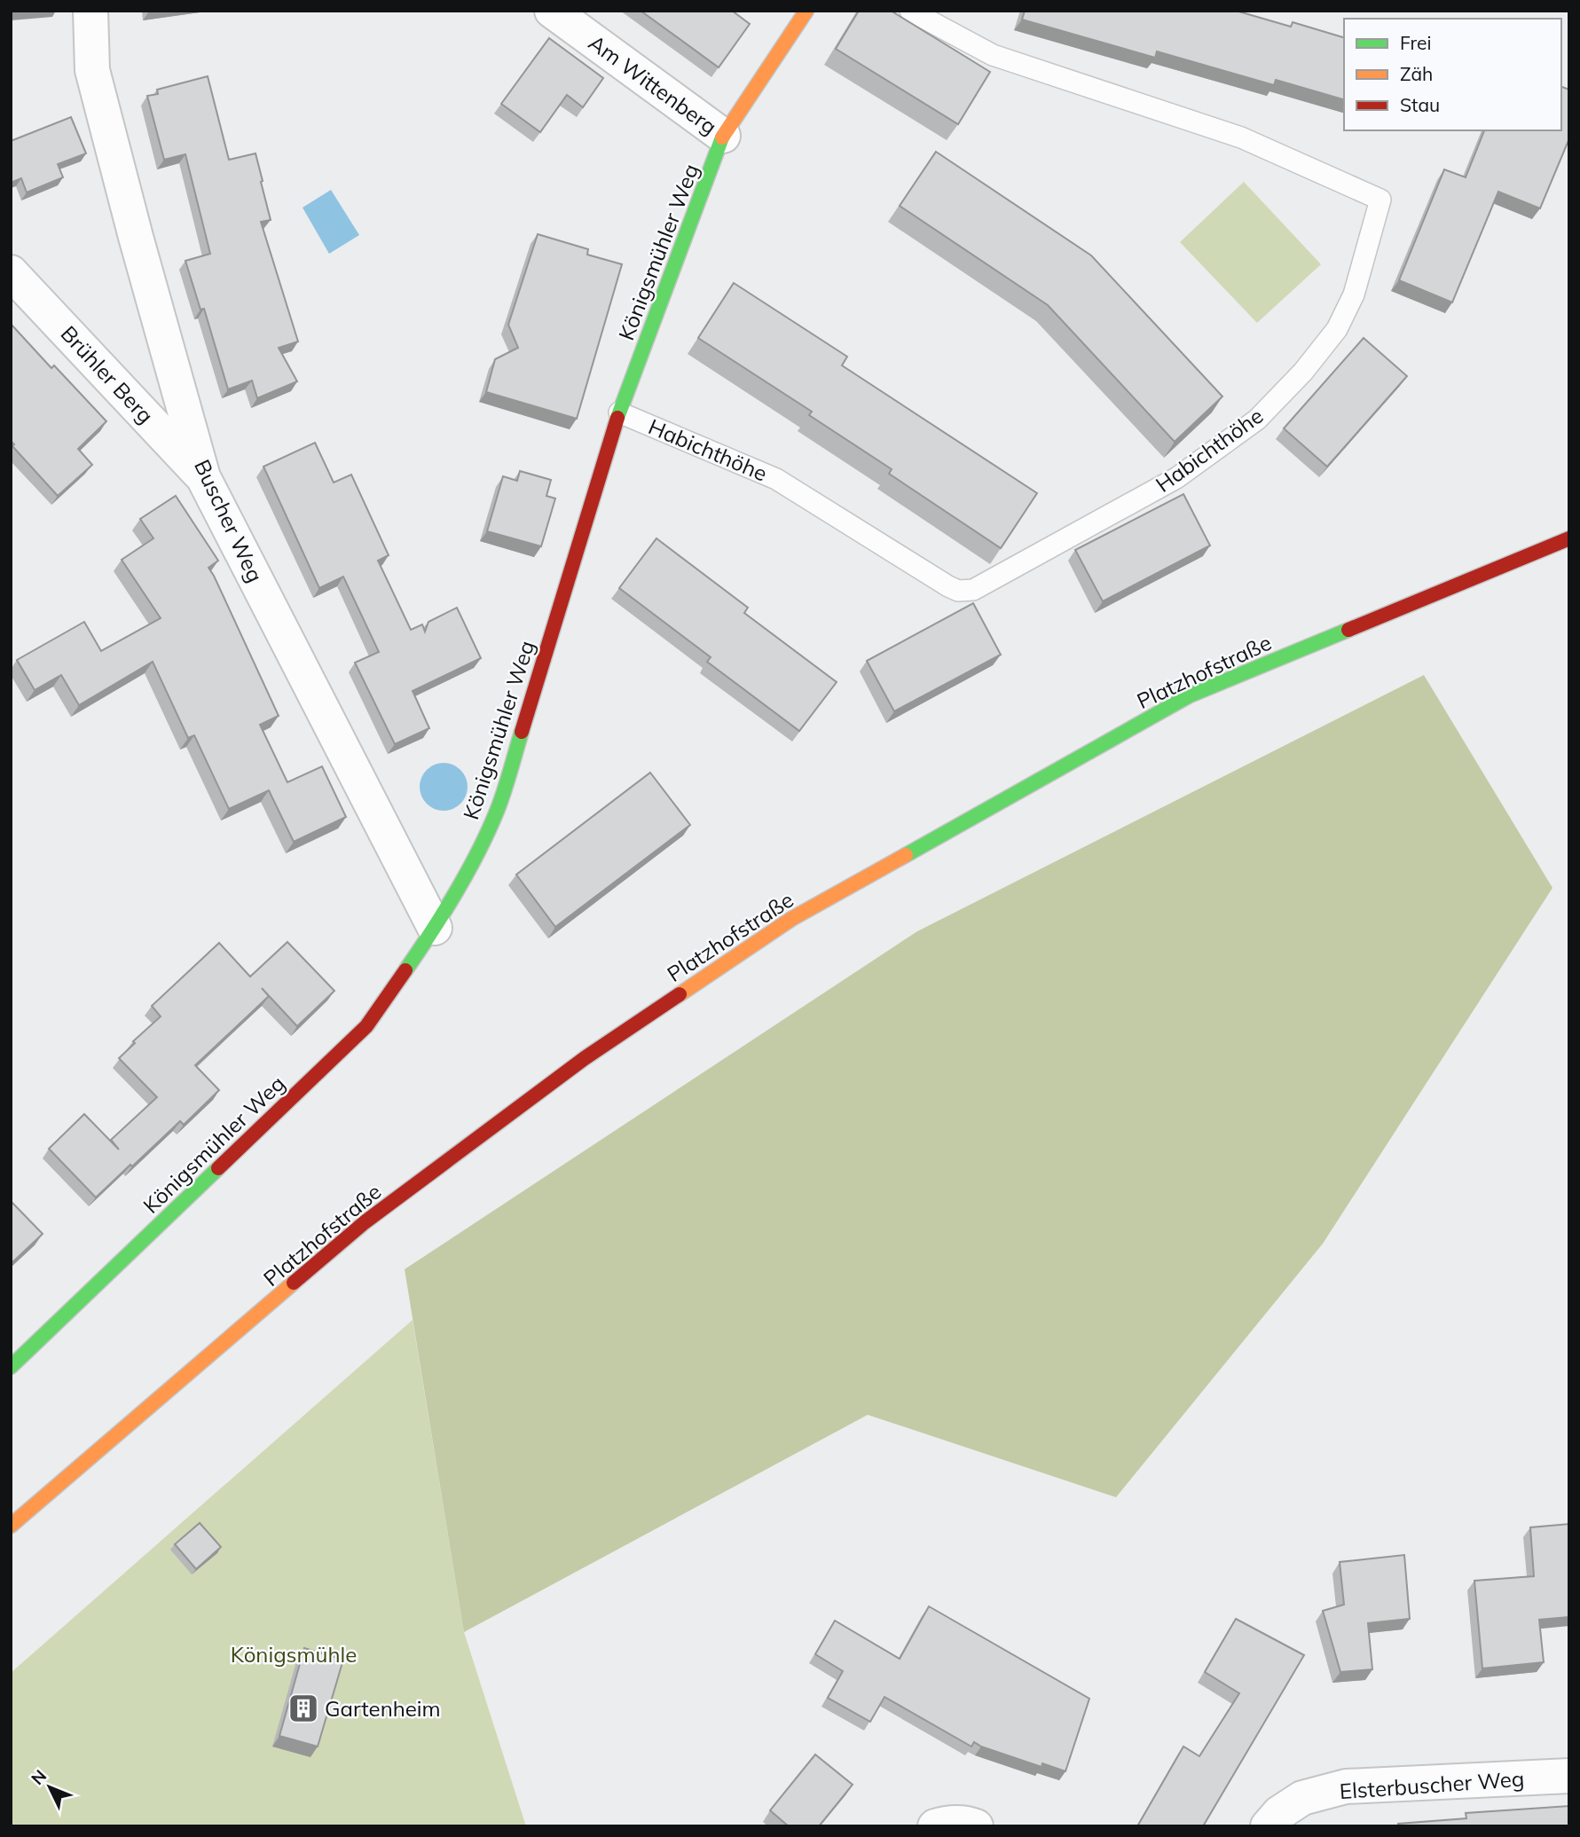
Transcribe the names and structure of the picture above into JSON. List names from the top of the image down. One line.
{"streets":{"main road":["Königsmühler Weg","Platzhofstraße"],"street":["Am Wittenberg","Brühler Berg","Buscher Weg","Elsterbuscher Weg"],"lane":["Habichthöhe"]},"crossings":[["Am Wittenberg","Königsmühler Weg"],["Königsmühler Weg","Habichthöhe"],["Königsmühler Weg","Buscher Weg"],["Brühler Berg","Buscher Weg"]],"parks":["Königsmühle"],"places":{"building":["Gartenheim"]},"legend":["Frei","Zäh","Stau"],"north":"top left"}
